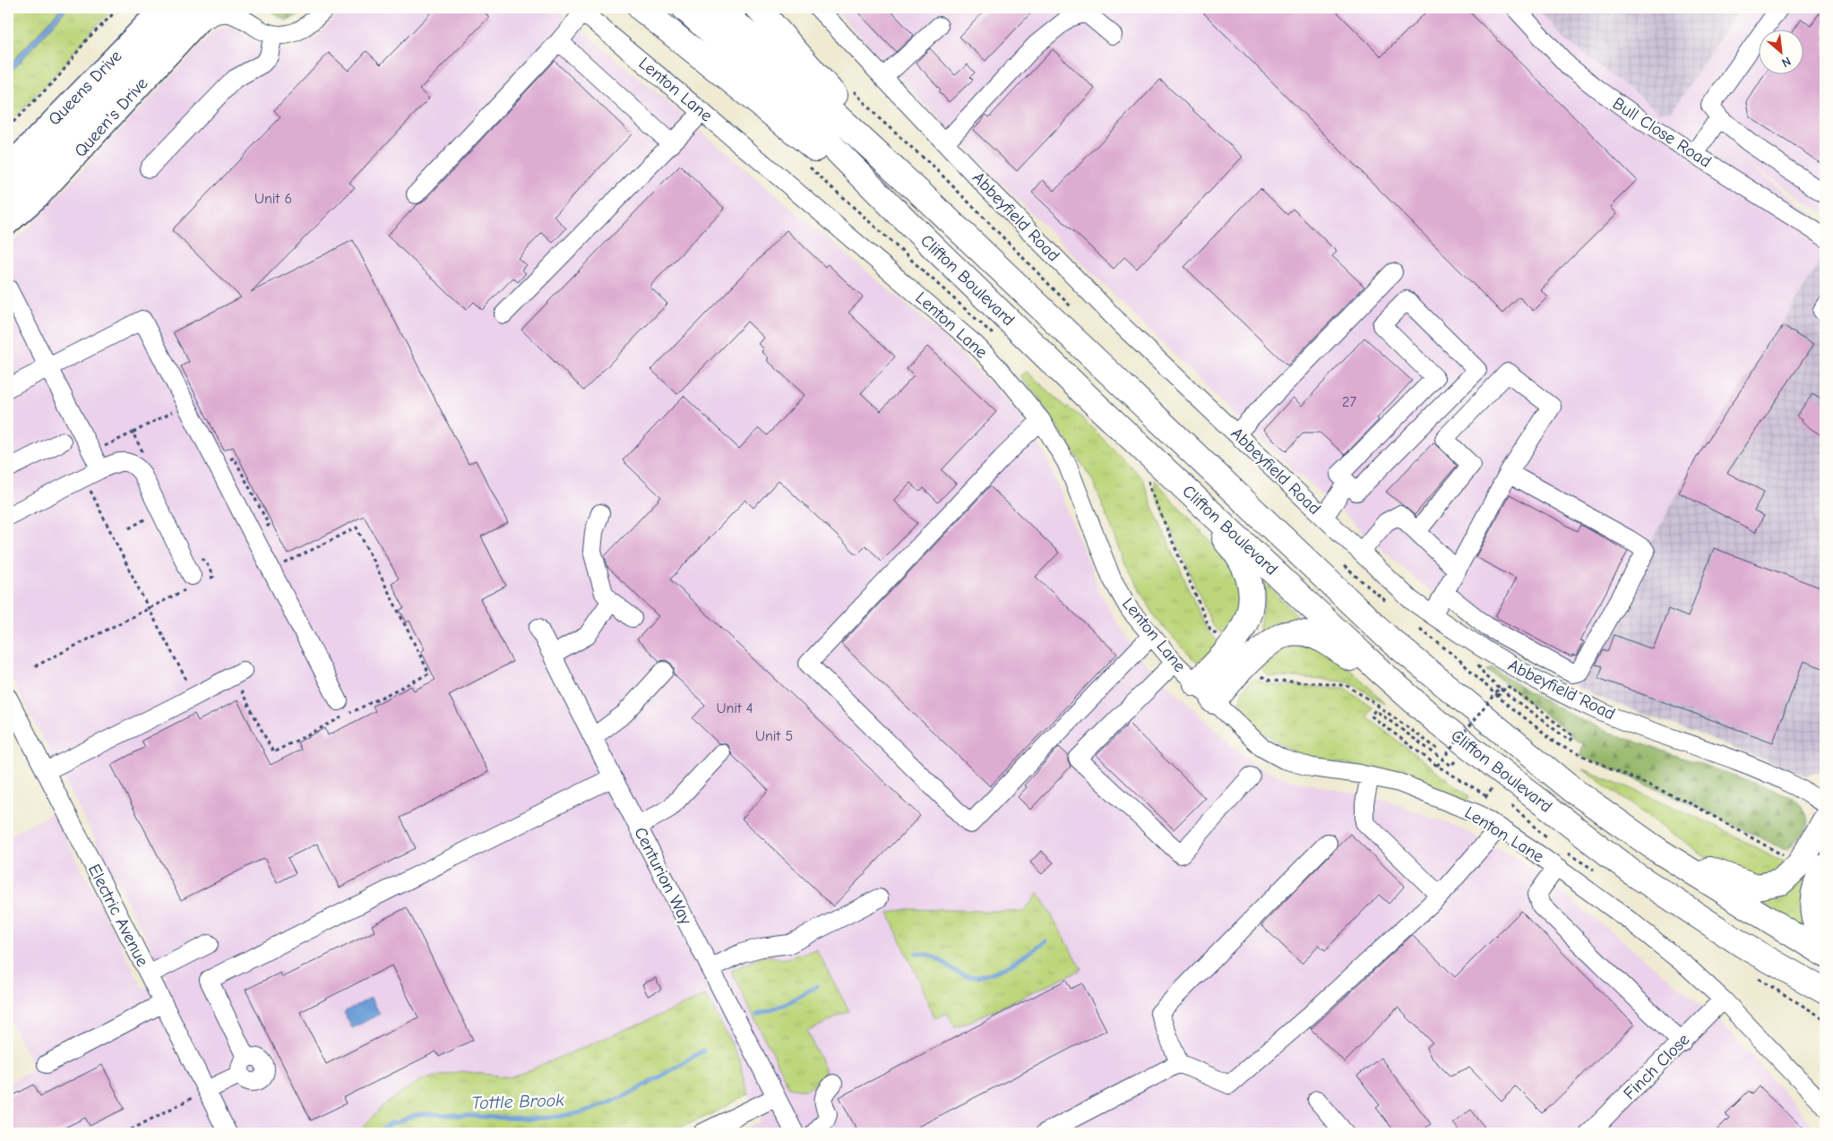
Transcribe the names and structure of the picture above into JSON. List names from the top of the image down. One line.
{"streets":{"highway":["Clifton Boulevard"],"main road":["Queens Drive"],"street":["Lenton Lane","Bull Close Road","Abbeyfield Road","Centurion Way","Electric Avenue","Finch Close"]},"crossings":[["Lenton Lane","Finch Close"]],"water":["Tottle Brook"],"house_numbers":["Unit 6","27","Unit 4","Unit 5"],"north":"bottom right"}
